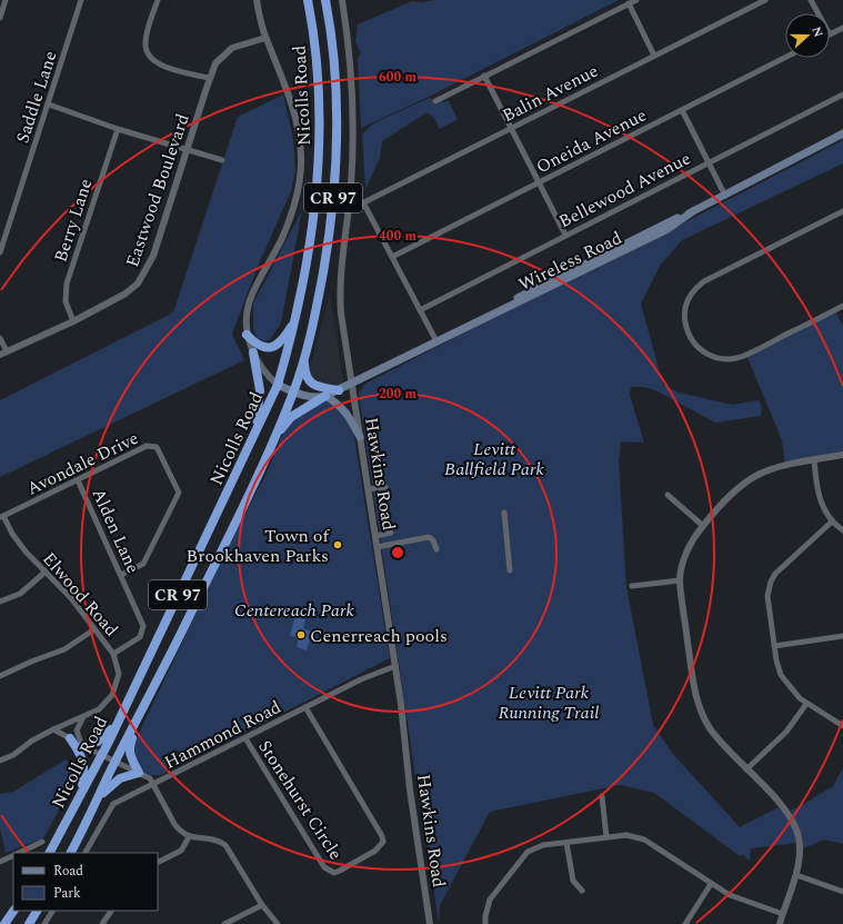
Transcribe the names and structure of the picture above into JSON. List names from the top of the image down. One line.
{"streets":{"highway":["Nicolls Road","CR 97"],"main road":["Wireless Road"],"street":["Balin Avenue","Saddle Lane","Oneida Avenue","Bellewood Avenue","Eastwood Boulevard","Berry Lane","Avondale Drive","Hawkins Road","Alden Lane","Elwood Road","Hammond Road","Stonehurst Circle"]},"crossings":[["Balin Avenue","Hawkins Road"],["Eastwood Boulevard","Berry Lane"],["Wireless Road","Hawkins Road"],["Avondale Drive","Alden Lane"],["Avondale Drive","Elwood Road"],["Hawkins Road","Hammond Road"],["Alden Lane","Elwood Road"],["Hammond Road","Stonehurst Circle"]],"parks":["Levitt Ballfield Park","Centereach Park","Levitt Park Running Trail"],"places":["Town of Brookhaven Parks","Cenerreach pools"],"legend":["Road","Park"],"north":"right","rings":["600 m","400 m","200 m"]}
